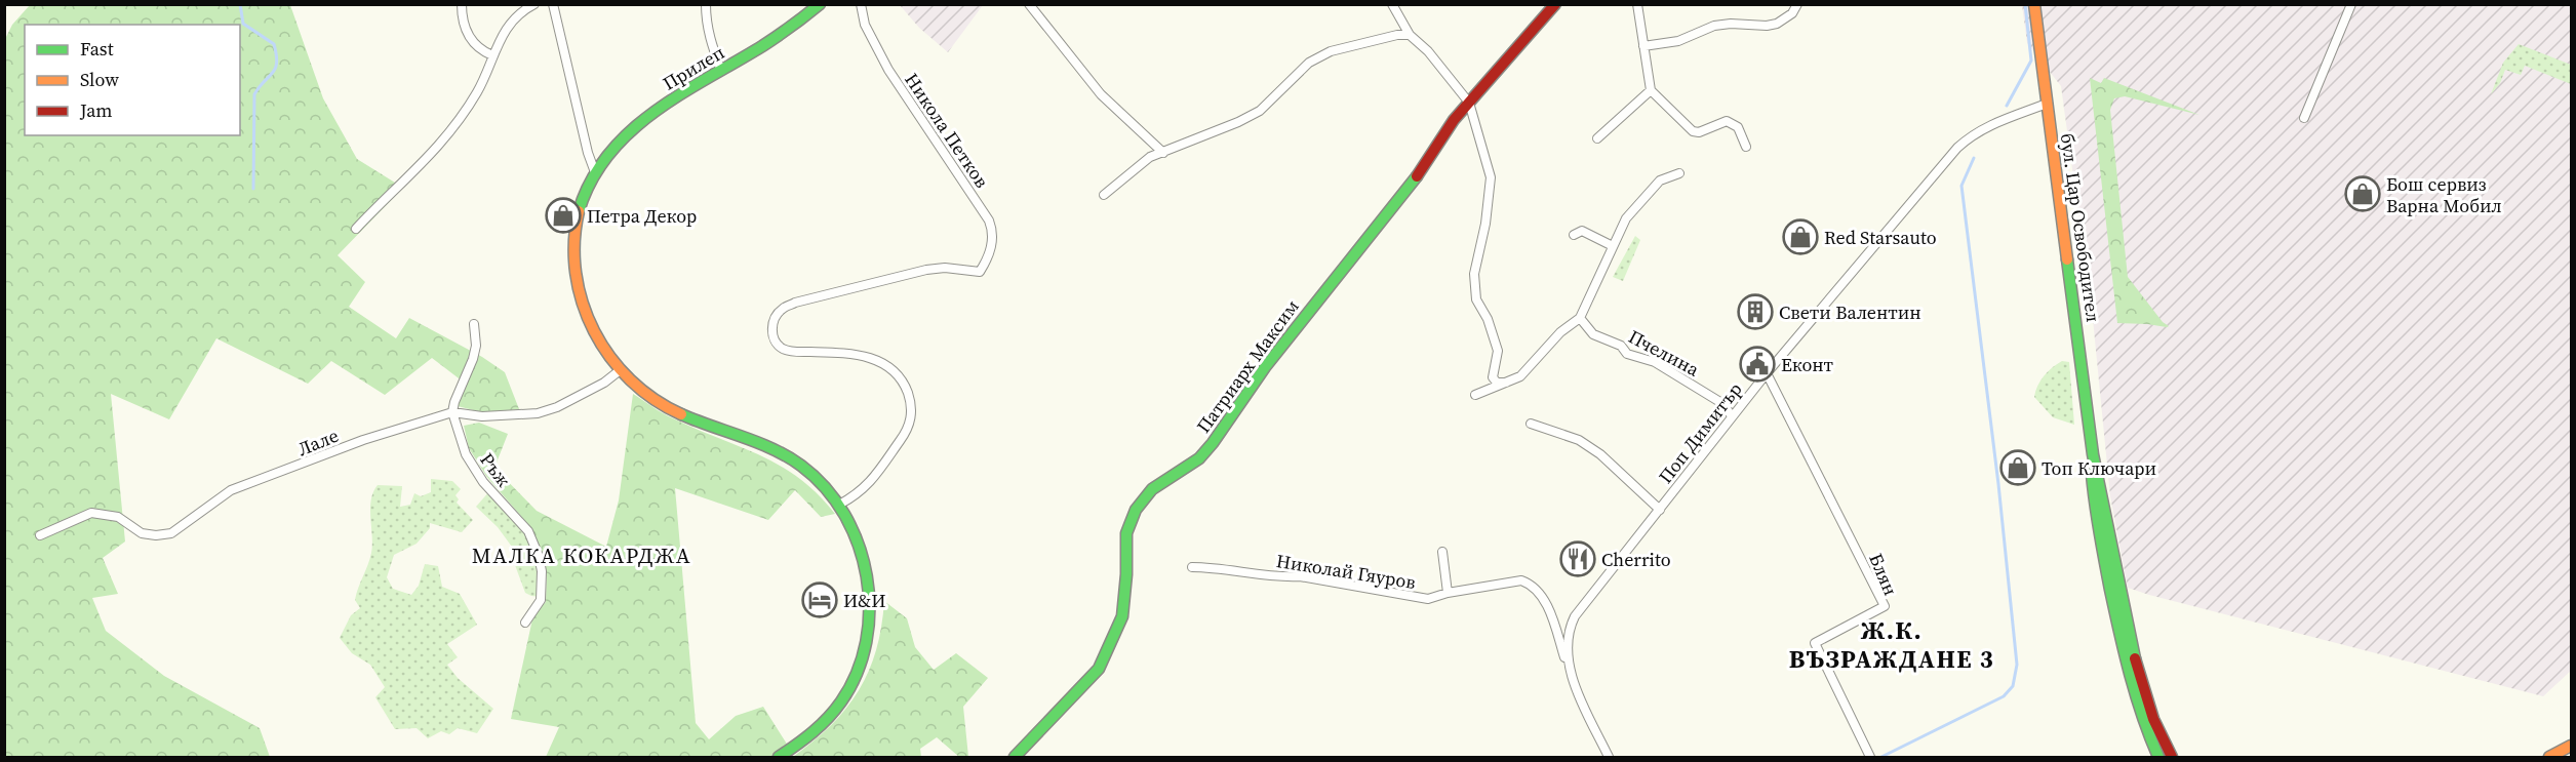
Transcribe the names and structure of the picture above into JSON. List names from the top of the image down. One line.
{"streets":{"street":["Прилеп","Никола Петков","бул. Цар Освободител","Пчелина","Патриарх Максим","Поп Димитър","Лале","Ръж","Николай Гяуров","Блян"]},"crossings":[["Прилеп","Никола Петков"],["Прилеп","Лале"],["бул. Цар Освободител","Поп Димитър"],["Пчелина","Поп Димитър"],["Поп Димитър","Николай Гяуров"],["Поп Димитър","Блян"],["Лале","Ръж"]],"districts":["МАЛКА КОКАРДЖА","Ж.К. ВЪЗРАЖДАНЕ 3"],"places":{"shop":["Бош сервиз Варна Мобил","Петра Декор","Red Starsauto","Топ Ключари"],"building":["Свети Валентин"],"public building":["Еконт"],"restaurant":["Cherrito"],"hotel":["И&И"]},"legend":["Fast","Slow","Jam"]}
